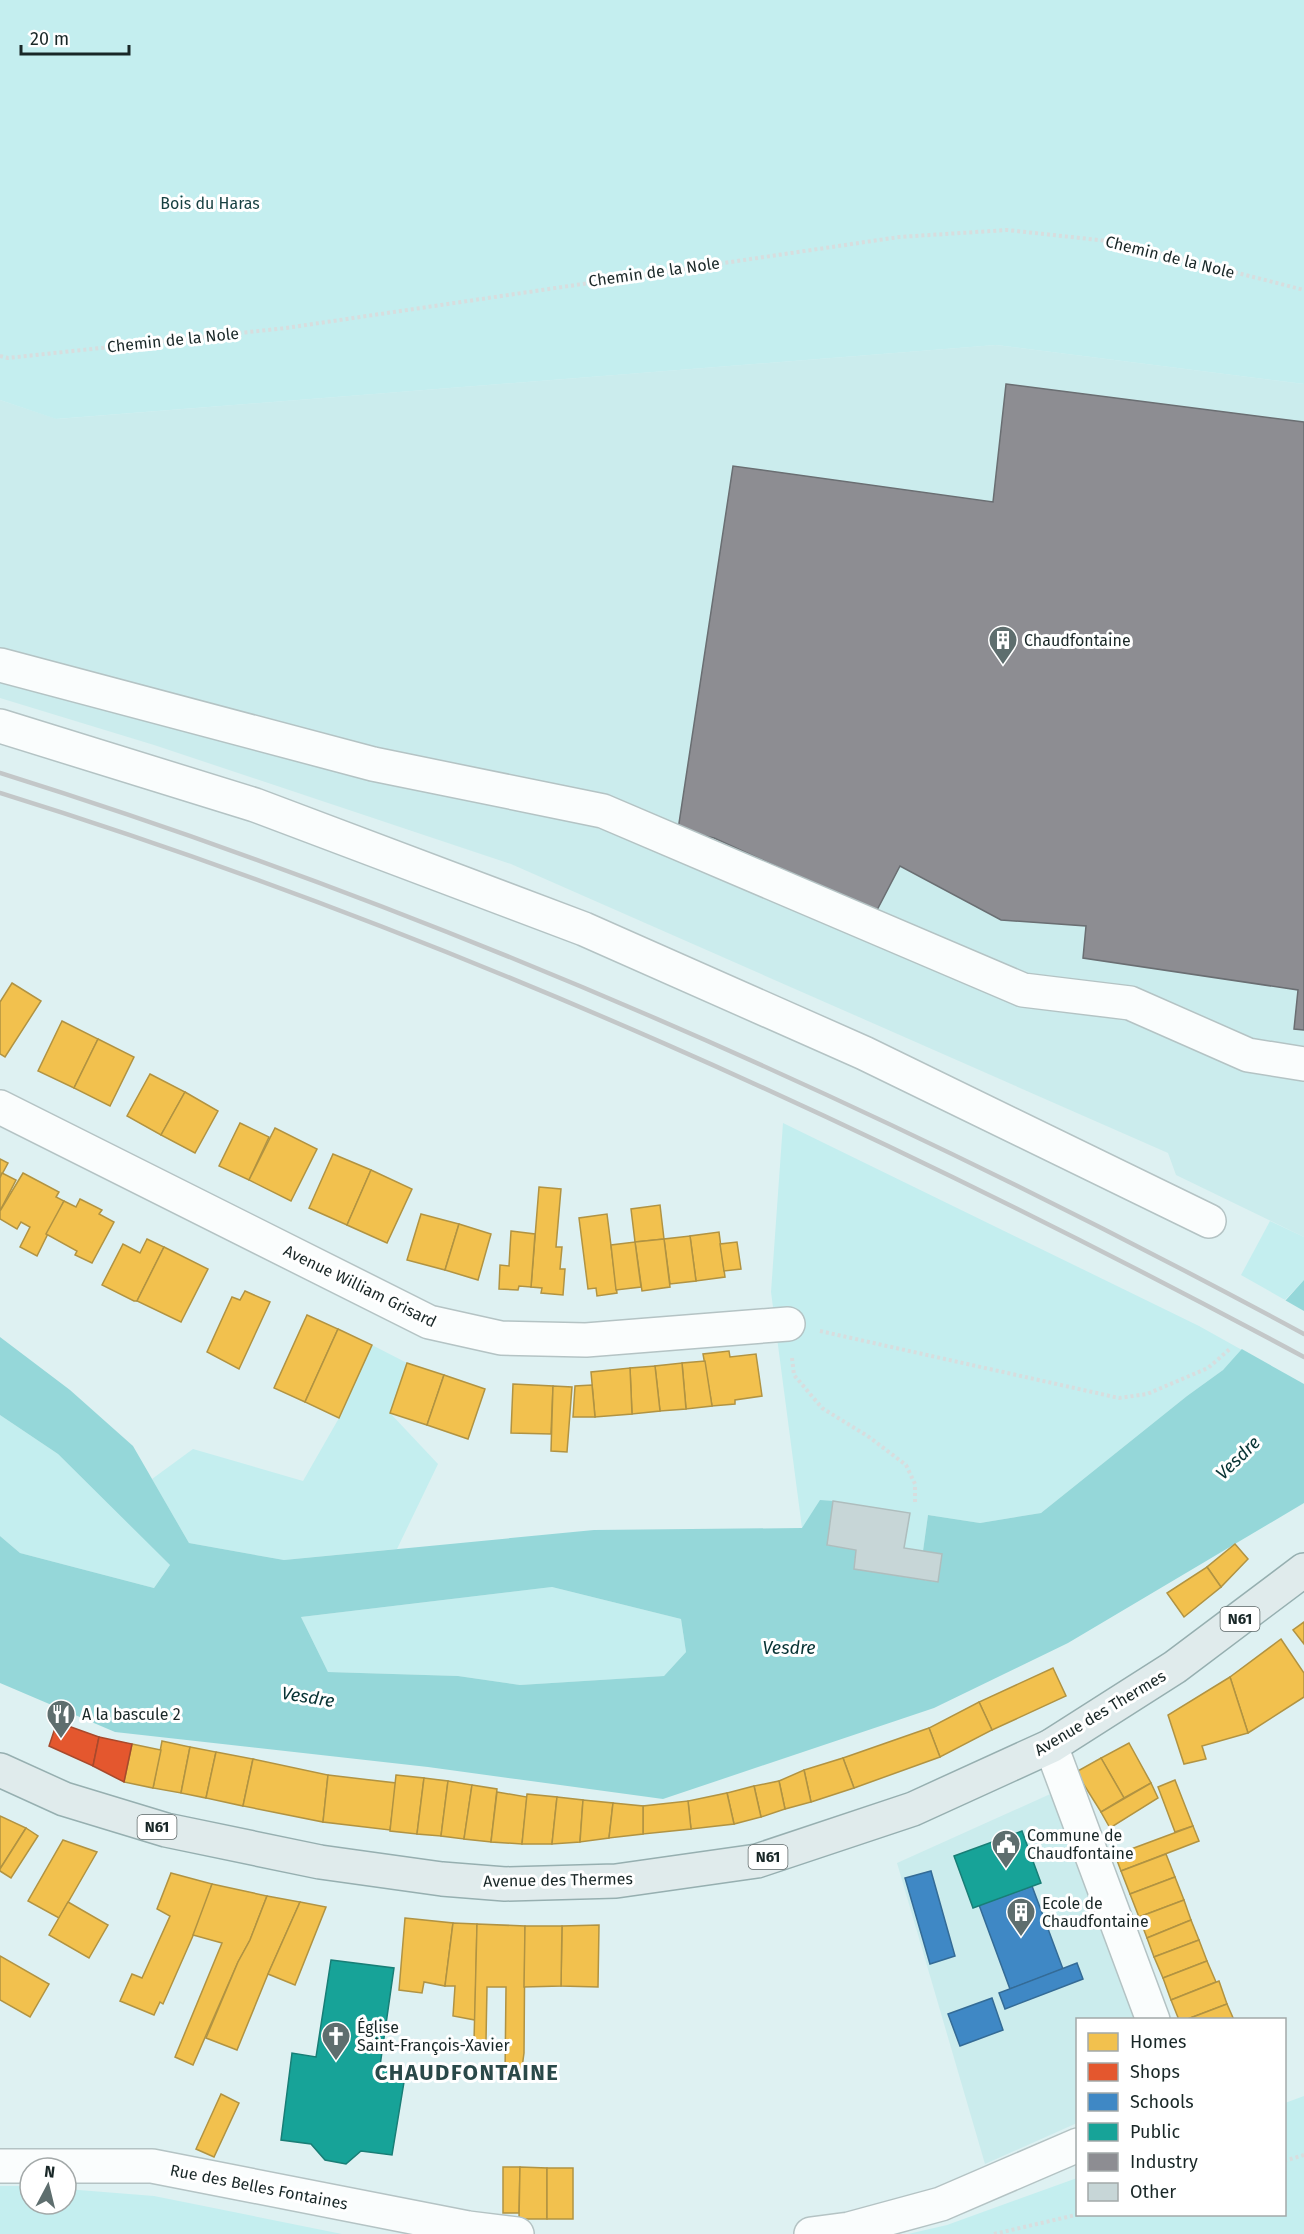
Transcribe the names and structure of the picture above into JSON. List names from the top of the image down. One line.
{"streets":{"main road":["N61","Avenue des Thermes"],"street":["Avenue William Grisard","Rue des Belles Fontaines"],"path":["Chemin de la Nole"]},"districts":["CHAUDFONTAINE"],"water":["Vesdre"],"parks":["Bois du Haras"],"places":{"building":["Chaudfontaine","Ecole de Chaudfontaine"],"restaurant":["A la bascule 2"],"public building":["Commune de Chaudfontaine"],"church":["Église Saint-François-Xavier"]},"legend":["Homes","Shops","Schools","Public","Industry","Other"],"scale_bar":"20 m","north":"top"}
